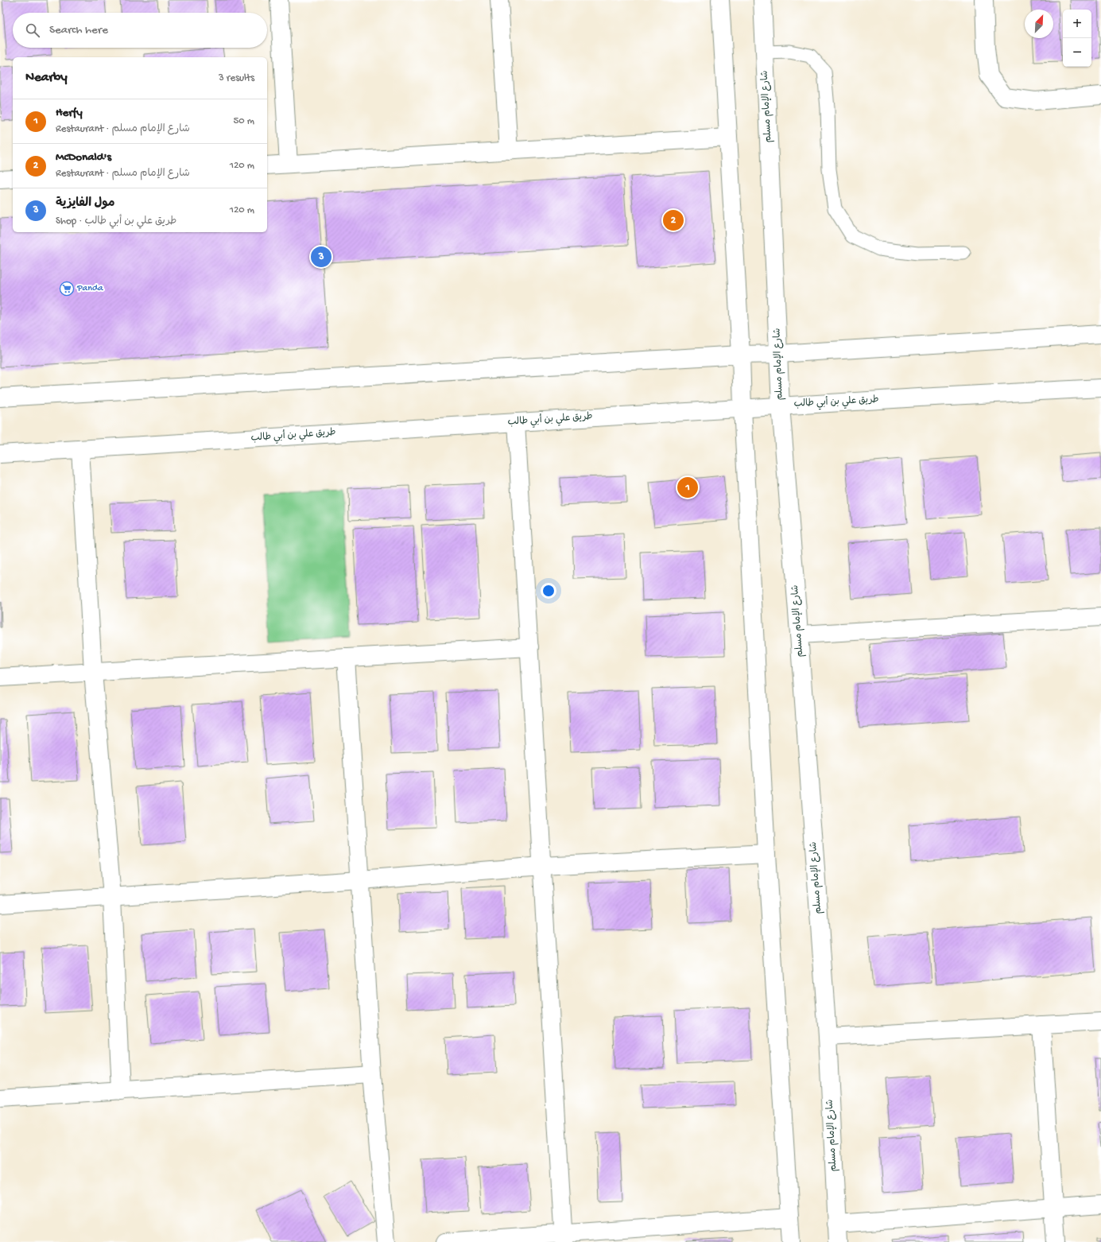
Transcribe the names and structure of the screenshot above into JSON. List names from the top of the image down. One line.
{"streets":{"street":["شارع الإمام مسلم","طريق علي بن أبي طالب"]},"crossings":[["شارع الإمام مسلم","طريق علي بن أبي طالب"]],"places":{"supermarket":["Panda"]},"north":"top right","page":{"map_buttons":["+","−"],"search":"Search here","heading":["Nearby","3 results"],"list":[{"mark":"1","name":"Herfy","note":"Restaurant · شارع الإمام مسلم","value":"50 m"},{"mark":"2","name":"McDonald's","note":"Restaurant · شارع الإمام مسلم","value":"120 m"},{"mark":"3","name":"مول الفايزية","note":"Shop · طريق علي بن أبي طالب","value":"120 m"}],"pins":["2","3","1"]}}
